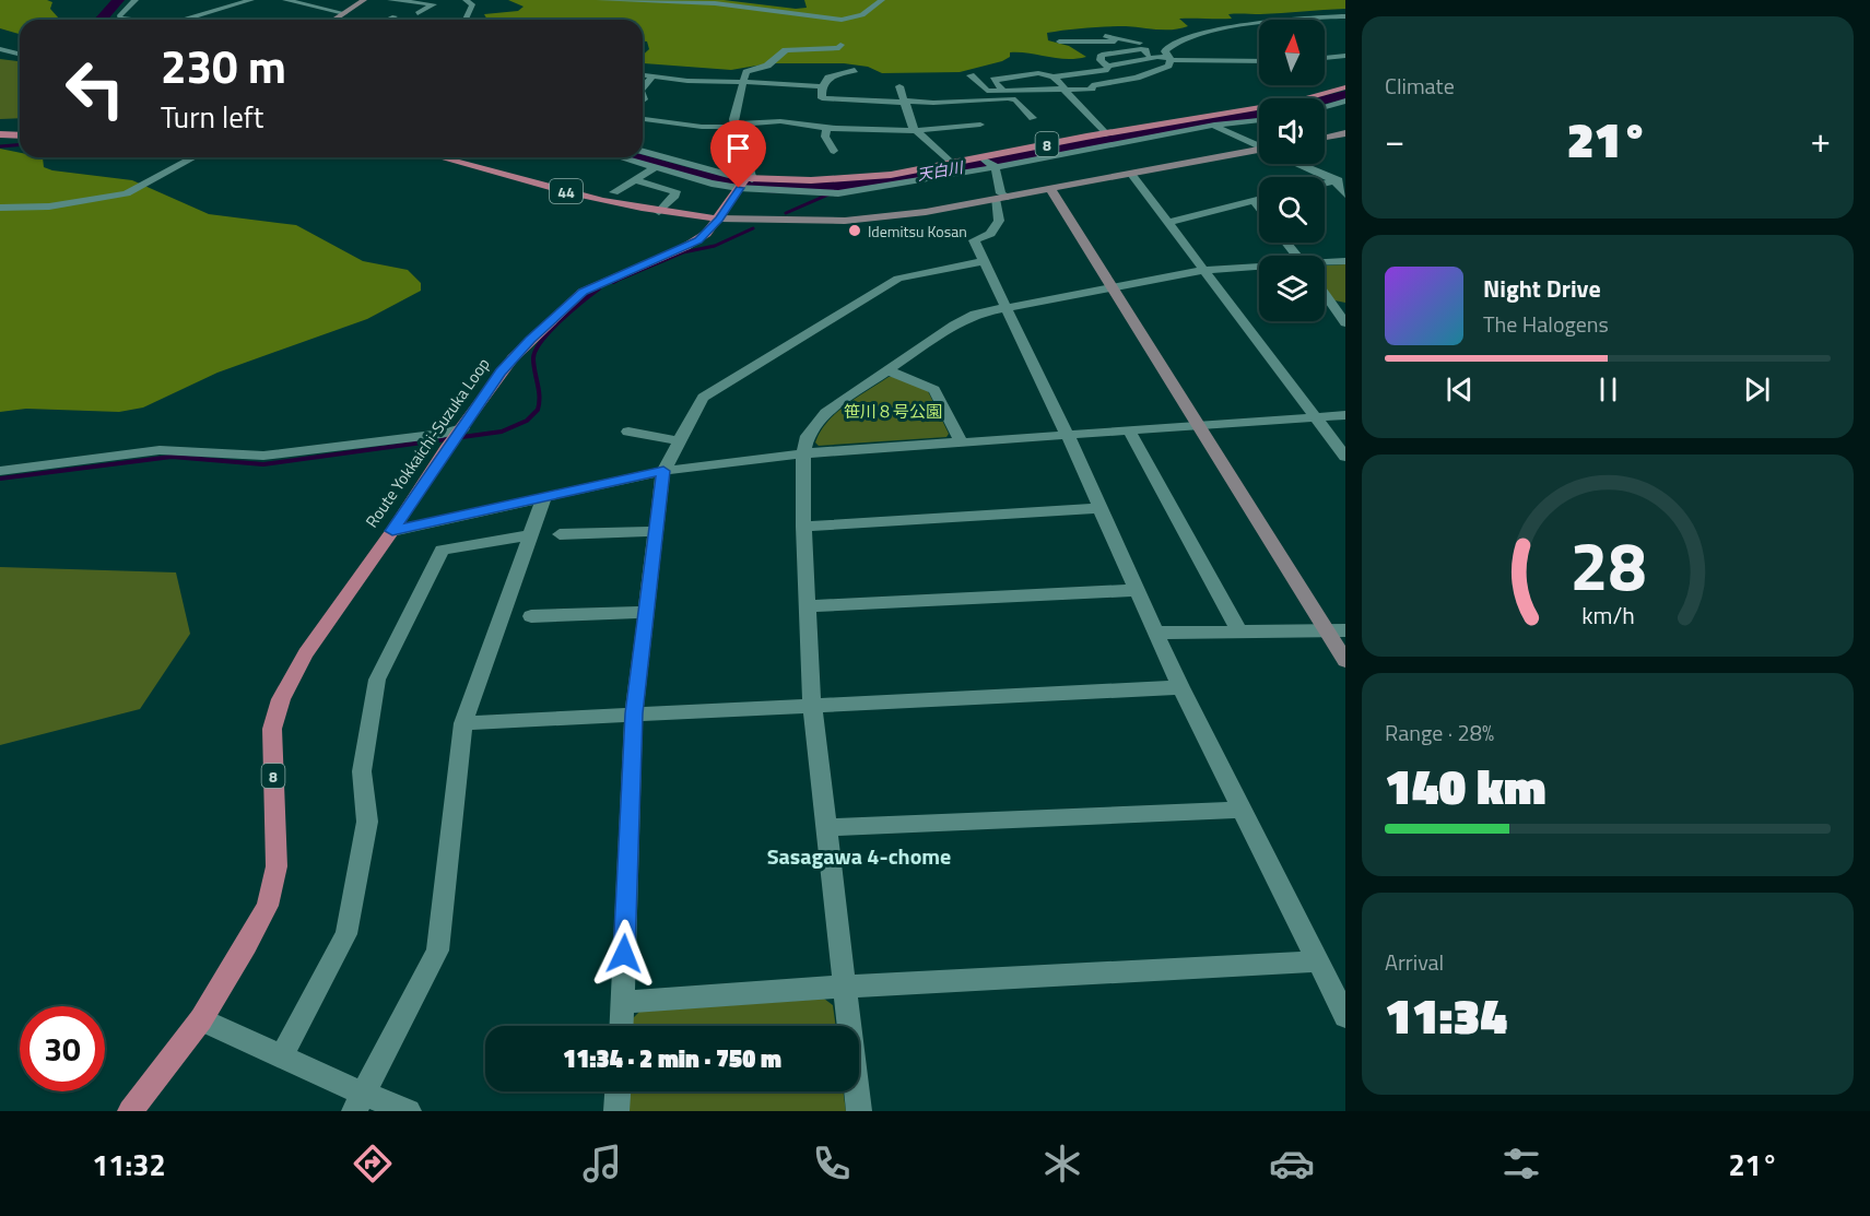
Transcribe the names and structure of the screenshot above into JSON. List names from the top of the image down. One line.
{"streets":{"main road":["8","44","Route Yokkaichi-Suzuka Loop"]},"crossings":[["8","Route Yokkaichi-Suzuka Loop"],["44","Route Yokkaichi-Suzuka Loop"]],"districts":["Sasagawa 4-chome"],"water":["天白川"],"parks":["笹川８号公園"],"places":["Idemitsu Kosan"],"north":"top","page":{"tile":["Climate",["Range · 28%","140 km"],["Arrival","11:34"]],"turn":["230 m","Turn left"],"heat":["−","21°","+"],"song":["Night Drive","The Halogens"],"limit":"30","trip":"11:34 · 2 min · 750 m","tabs":["11:32","21°"],"gauge":["28","km/h"]}}
